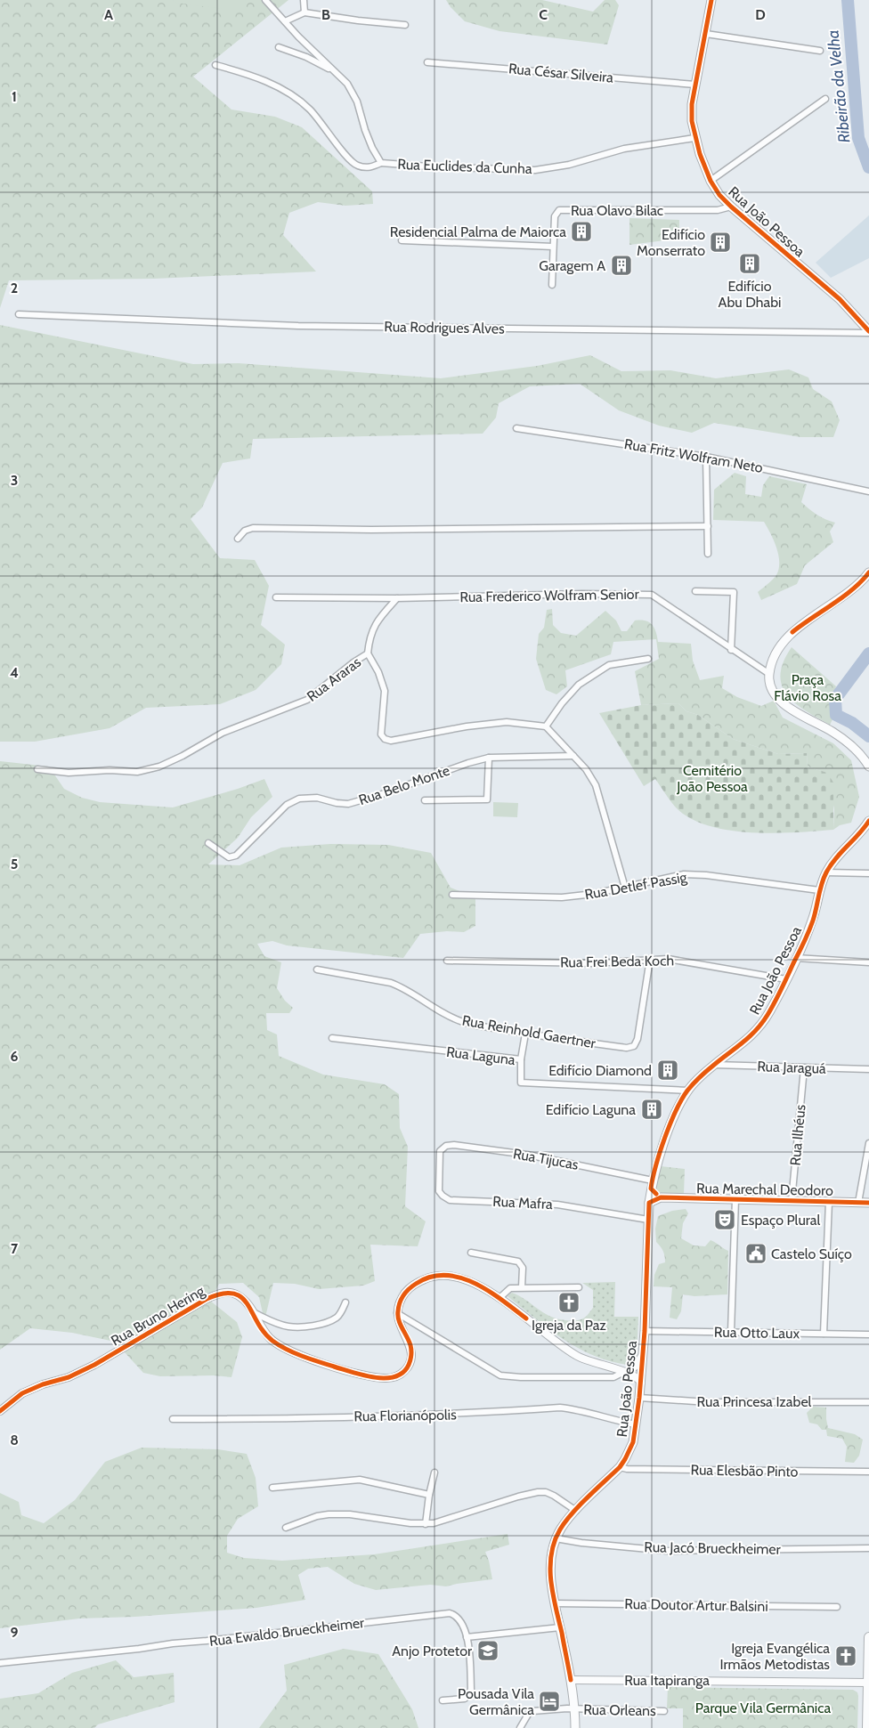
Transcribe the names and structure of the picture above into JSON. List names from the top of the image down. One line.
{"streets":{"main road":["Rua João Pessoa","Rua Marechal Deodoro"],"street":["Rua César Silveira","Rua Euclides da Cunha","Rua Olavo Bilac","Rua Rodrigues Alves","Rua Fritz Wolfram Neto","Rua Frederico Wolfram Senior","Rua Araras","Rua Belo Monte","Rua Detlef Passig","Rua Frei Beda Koch","Rua Reinhold Gaertner","Rua Laguna","Rua Jaraguá","Rua Ilhéus","Rua Tijucas","Rua Mafra","Rua Bruno Hering","Rua Otto Laux","Rua Princesa Izabel","Rua Florianópolis","Rua Elesbão Pinto","Rua Jacó Brueckheimer","Rua Doutor Artur Balsini","Rua Ewaldo Brueckheimer","Rua Itapiranga","Rua Orleans"]},"crossings":[["Rua César Silveira","Rua João Pessoa"],["Rua Euclides da Cunha","Rua João Pessoa"],["Rua Olavo Bilac","Rua João Pessoa"],["Rua João Pessoa","Rua Rodrigues Alves"],["Rua João Pessoa","Rua Detlef Passig"],["Rua João Pessoa","Rua Frei Beda Koch"],["Rua João Pessoa","Rua Laguna"],["Rua João Pessoa","Rua Jaraguá"],["Rua João Pessoa","Rua Tijucas"],["Rua João Pessoa","Rua Marechal Deodoro"],["Rua João Pessoa","Rua Mafra"],["Rua João Pessoa","Rua Otto Laux"],["Rua João Pessoa","Rua Princesa Izabel"],["Rua João Pessoa","Rua Florianópolis"],["Rua João Pessoa","Rua Elesbão Pinto"],["Rua João Pessoa","Rua Jacó Brueckheimer"],["Rua João Pessoa","Rua Doutor Artur Balsini"],["Rua João Pessoa","Rua Itapiranga"],["Rua João Pessoa","Rua Orleans"],["Rua Frei Beda Koch","Rua Reinhold Gaertner"],["Rua Jaraguá","Rua Ilhéus"],["Rua Ilhéus","Rua Marechal Deodoro"],["Rua Tijucas","Rua Mafra"]],"water":["Ribeirão da Velha"],"parks":["Praça Flávio Rosa","Cemitério João Pessoa","Parque Vila Germânica"],"places":{"building":["Residencial Palma de Maiorca","Edifício Monserrato","Edifício Abu Dhabi","Garagem A","Edifício Diamond","Edifício Laguna"],"theatre":["Espaço Plural"],"public building":["Castelo Suíço"],"church":["Igreja da Paz","Igreja Evangélica Irmãos Metodistas"],"school or university":["Anjo Protetor"],"hotel":["Pousada Vila Germânica"]},"grid":{"columns":["A","B","C","D"],"rows":["1","2","3","4","5","6","7","8","9"]}}
